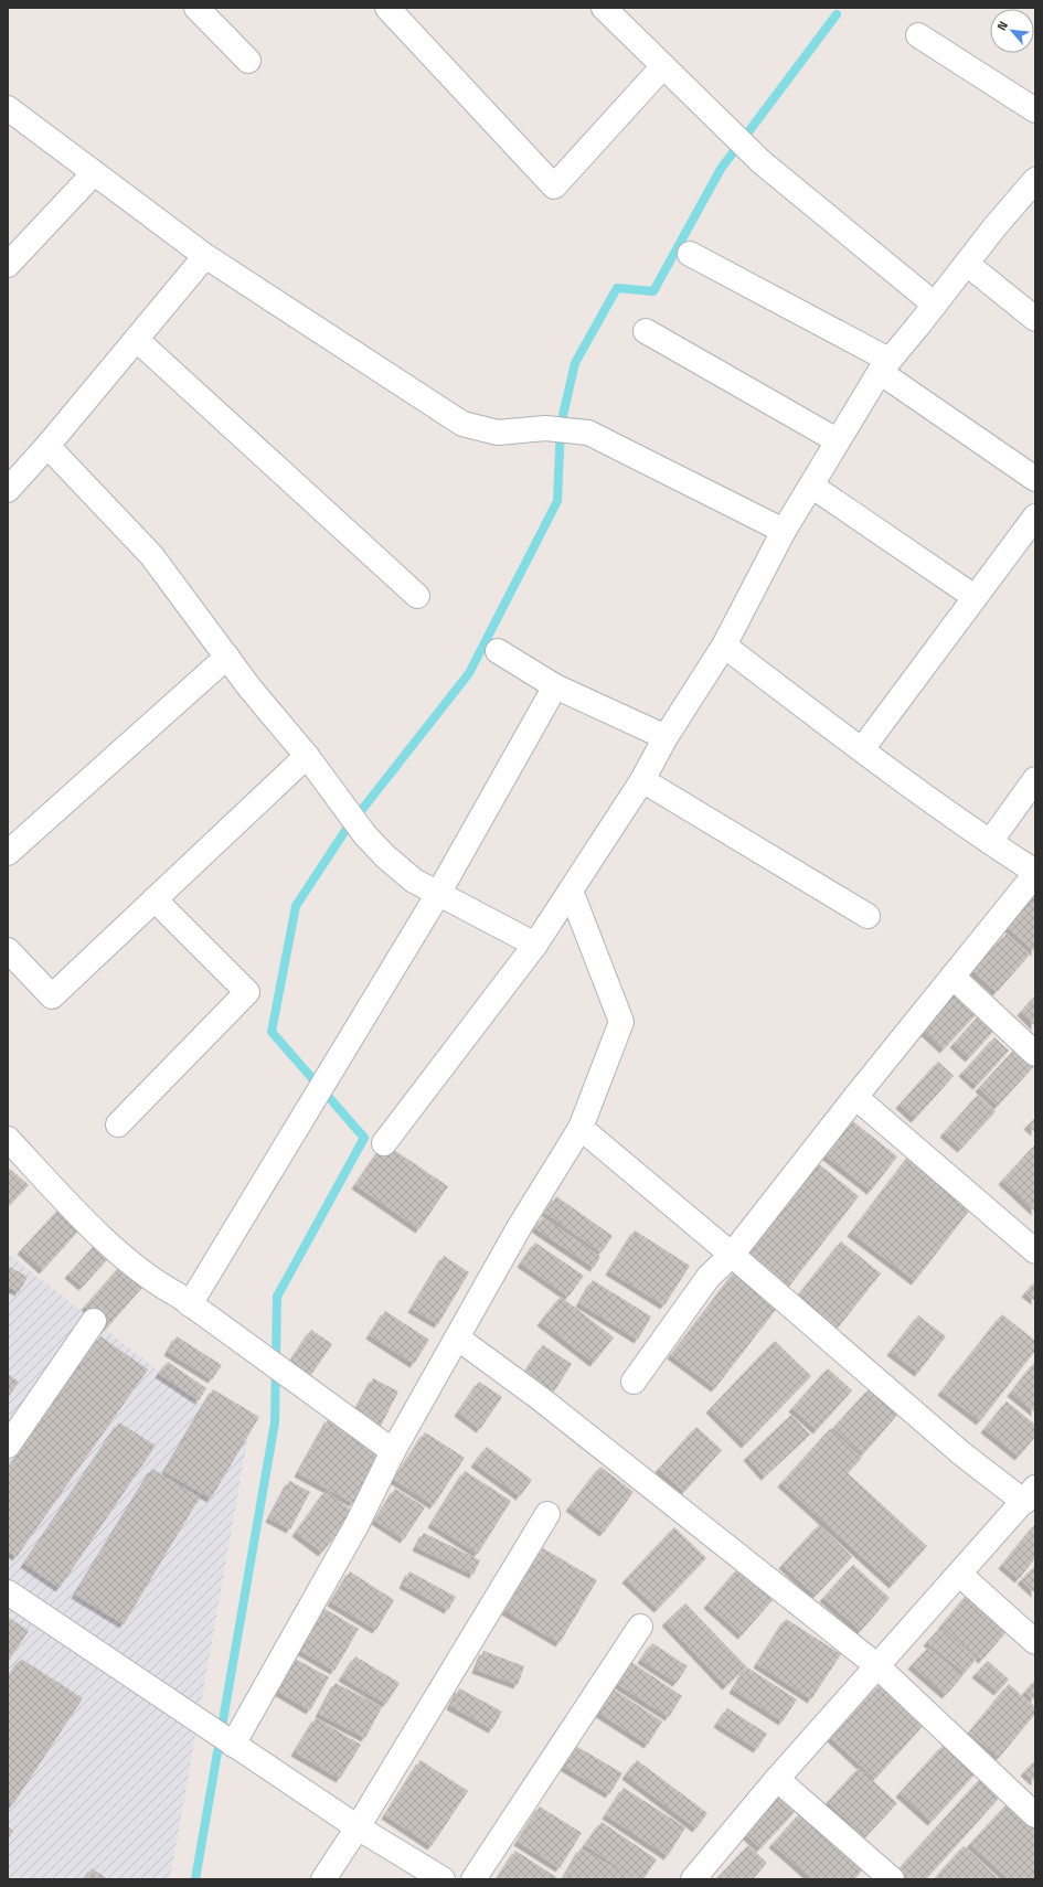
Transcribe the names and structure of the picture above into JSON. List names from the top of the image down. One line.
{"north":"top left"}
